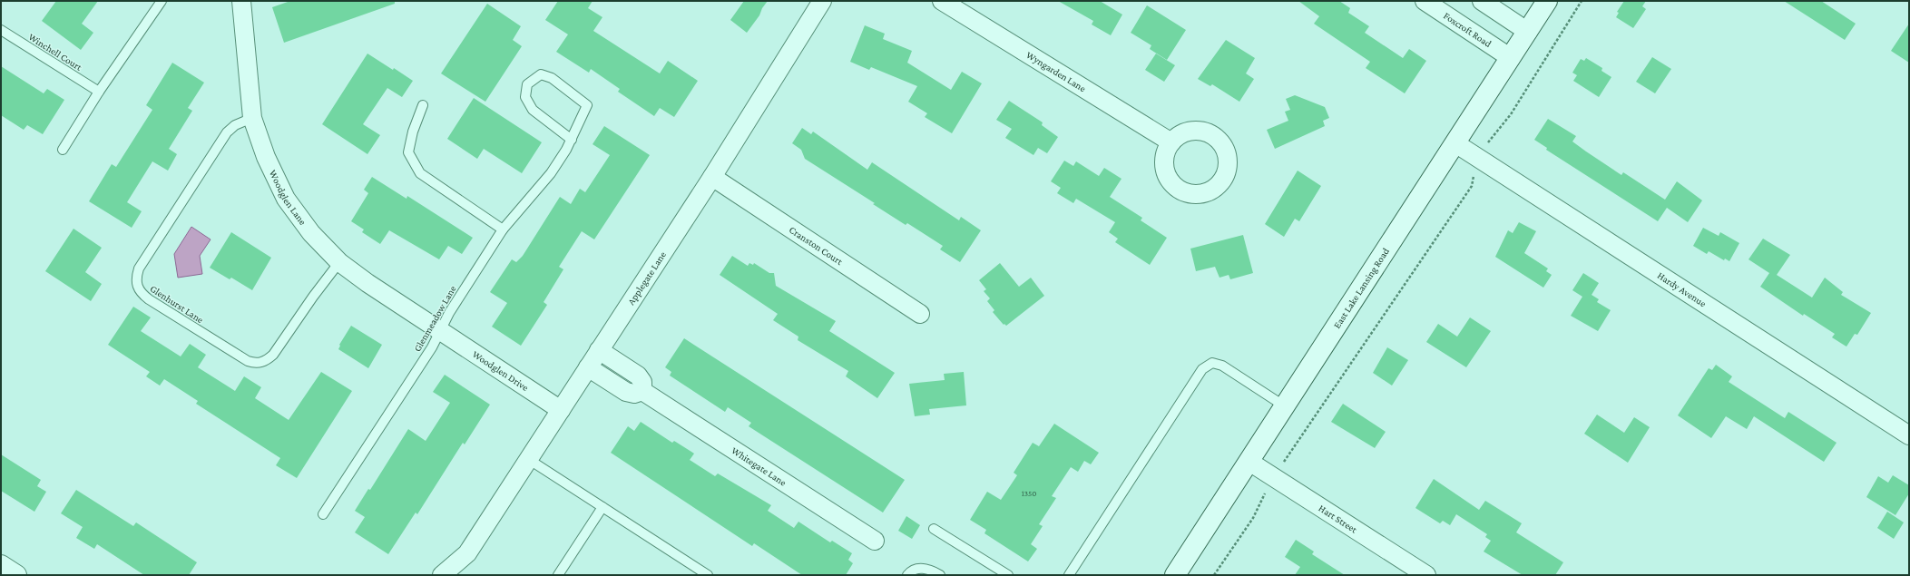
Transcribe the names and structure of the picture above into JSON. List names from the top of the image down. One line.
{"streets":{"main road":["East Lake Lansing Road"],"street":["Foxcroft Road","Wyngarden Lane","Woodglen Lane","Cranston Court","Applegate Lane","Hardy Avenue","Woodglen Drive","Whitegate Lane","Hart Street"],"lane":["Winchell Court","Glenhurst Lane","Glenmeadow Lane"]},"crossings":[["Foxcroft Road","East Lake Lansing Road"],["Woodglen Lane","Glenhurst Lane"],["Woodglen Lane","Glenmeadow Lane"],["Woodglen Lane","Woodglen Drive"],["Cranston Court","Applegate Lane"],["Applegate Lane","Woodglen Drive"],["East Lake Lansing Road","Hardy Avenue"],["East Lake Lansing Road","Hart Street"],["Glenmeadow Lane","Woodglen Drive"]],"house_numbers":["1350"]}
